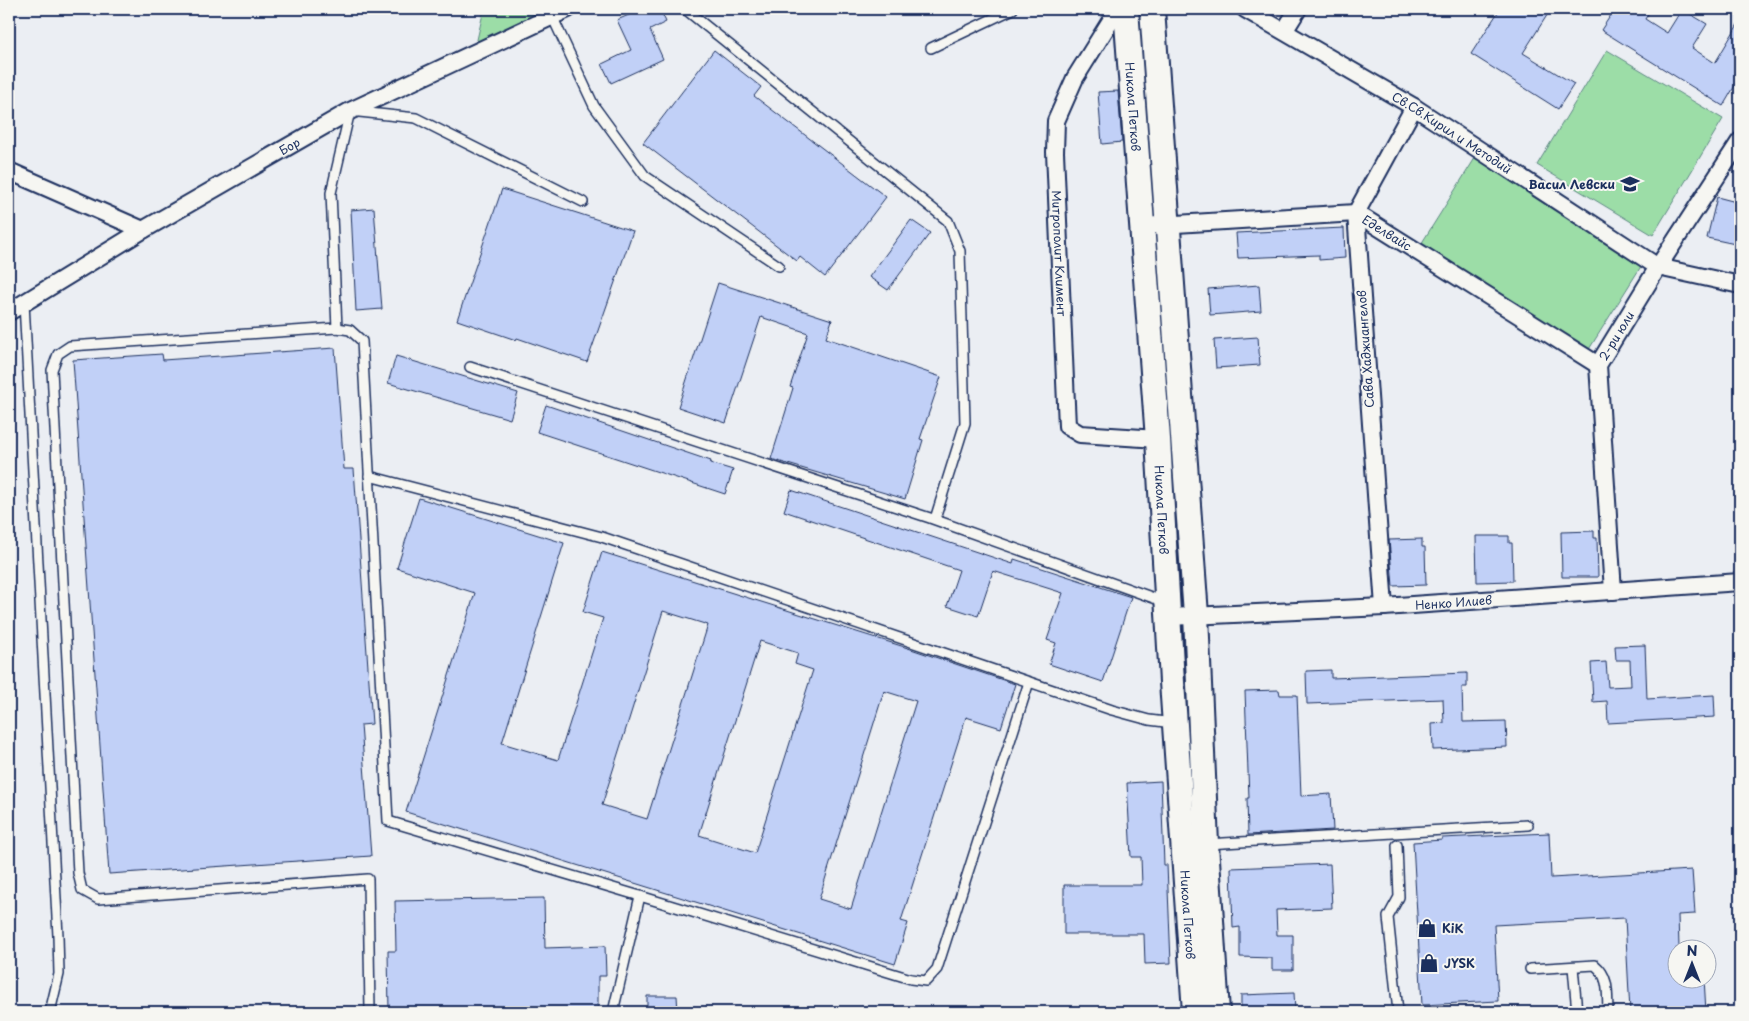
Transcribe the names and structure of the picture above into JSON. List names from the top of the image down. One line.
{"streets":{"main road":["Никола Петков"],"street":["Св.Св.Кирил и Методий","Бор","Еделвайс","Митрополит Климент","2-ри юли","Сава Хаджиангелов","Ненко Илиев"]},"crossings":[["Никола Петков","Еделвайс"],["Никола Петков","Митрополит Климент"],["Никола Петков","Ненко Илиев"],["Св.Св.Кирил и Методий","2-ри юли"],["Еделвайс","2-ри юли"],["Еделвайс","Сава Хаджиангелов"],["2-ри юли","Ненко Илиев"],["Сава Хаджиангелов","Ненко Илиев"]],"places":{"school or university":["Васил Левски"],"shop":["KiK","JYSK"]},"north":"top"}
